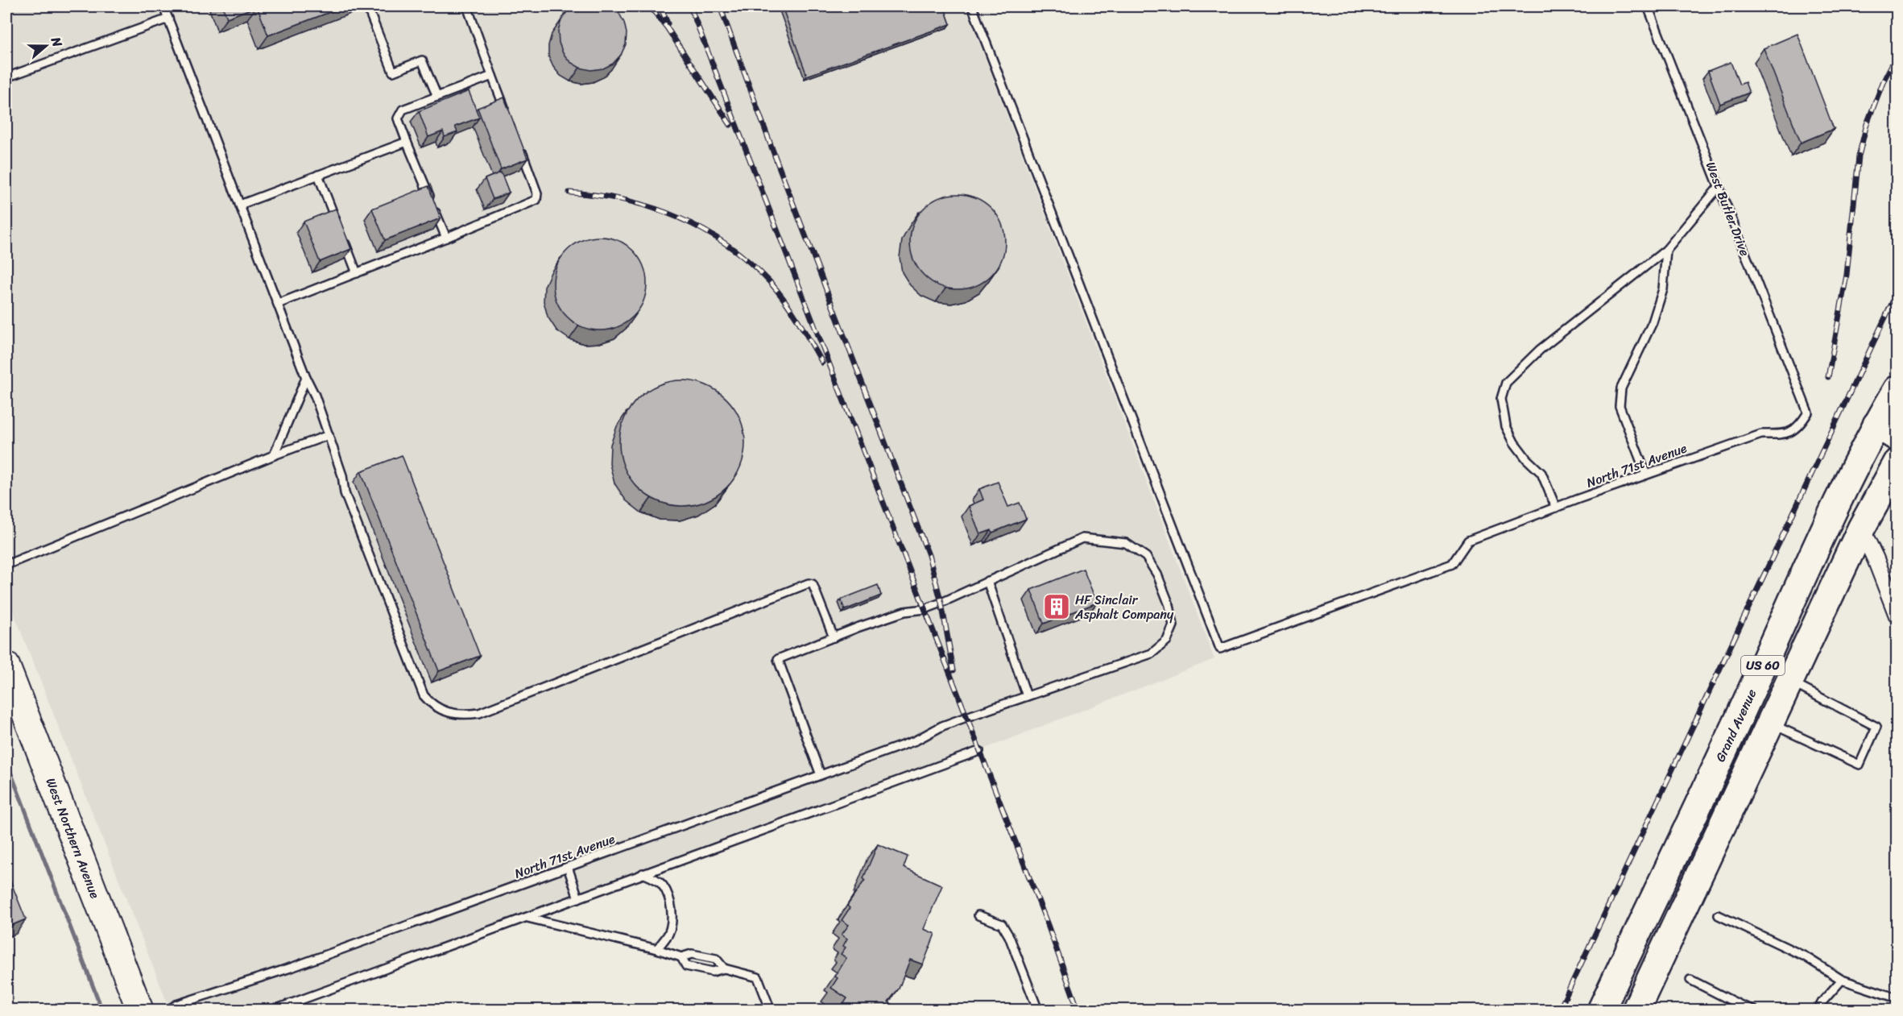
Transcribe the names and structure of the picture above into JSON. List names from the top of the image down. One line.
{"streets":{"highway":["US 60","Grand Avenue"],"main road":["West Northern Avenue"],"lane":["West Butler Drive","North 71st Avenue"]},"crossings":[["West Butler Drive","North 71st Avenue"]],"places":{"building":["HF Sinclair Asphalt Company"]},"north":"right"}
